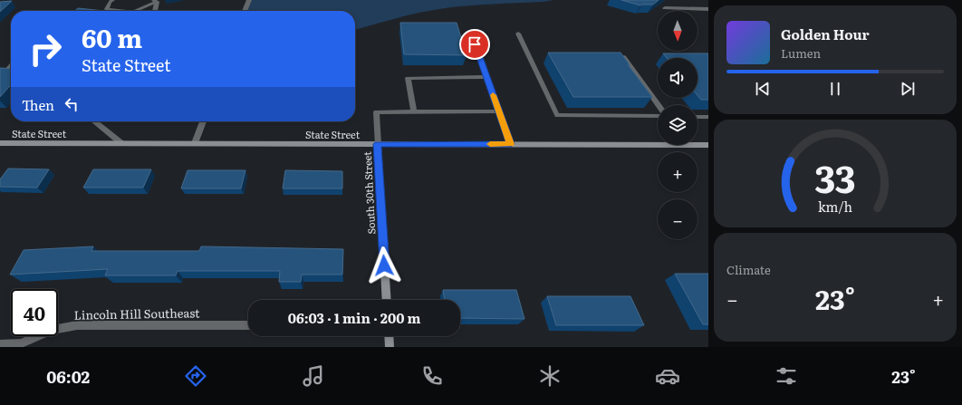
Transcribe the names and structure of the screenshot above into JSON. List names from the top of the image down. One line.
{"streets":{"main road":["State Street","South 30th Street"],"street":["Lincoln Hill Southeast"]},"crossings":[["State Street","South 30th Street"]],"north":"bottom","page":{"map_buttons":["+","−"],"turn":["60 m","State Street"],"song":["Golden Hour","Lumen"],"then":"Then","tile":"Climate","heat":["−","23°","+"],"limit":"40","trip":"06:03 · 1 min · 200 m","tabs":["06:02","23°"],"gauge":["33","km/h"]}}
